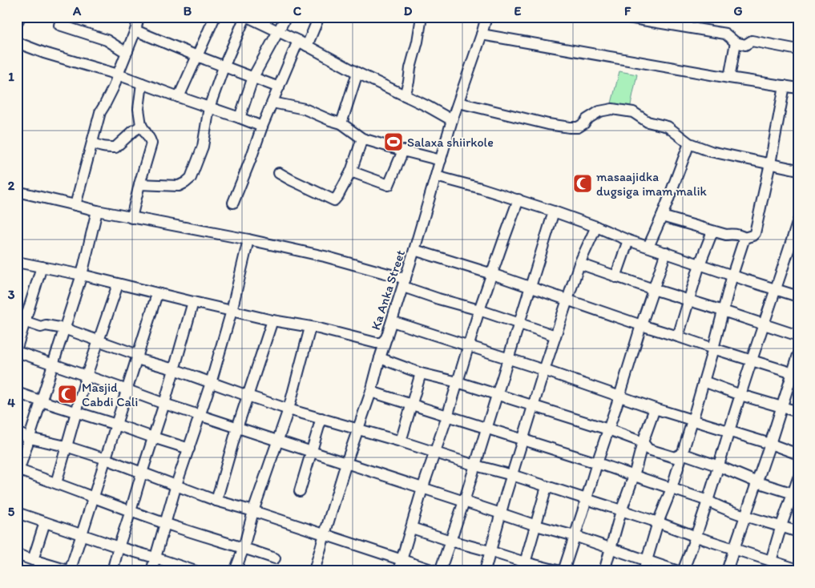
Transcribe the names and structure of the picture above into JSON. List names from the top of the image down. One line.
{"streets":{"street":["Ka Anka Street"]},"places":{"sports":["Salaxa shiirkole"],"mosque":["masaajidka dugsiga imam malik","Masjid Cabdi Cali"]},"grid":{"columns":["A","B","C","D","E","F","G"],"rows":["1","2","3","4","5"]}}
